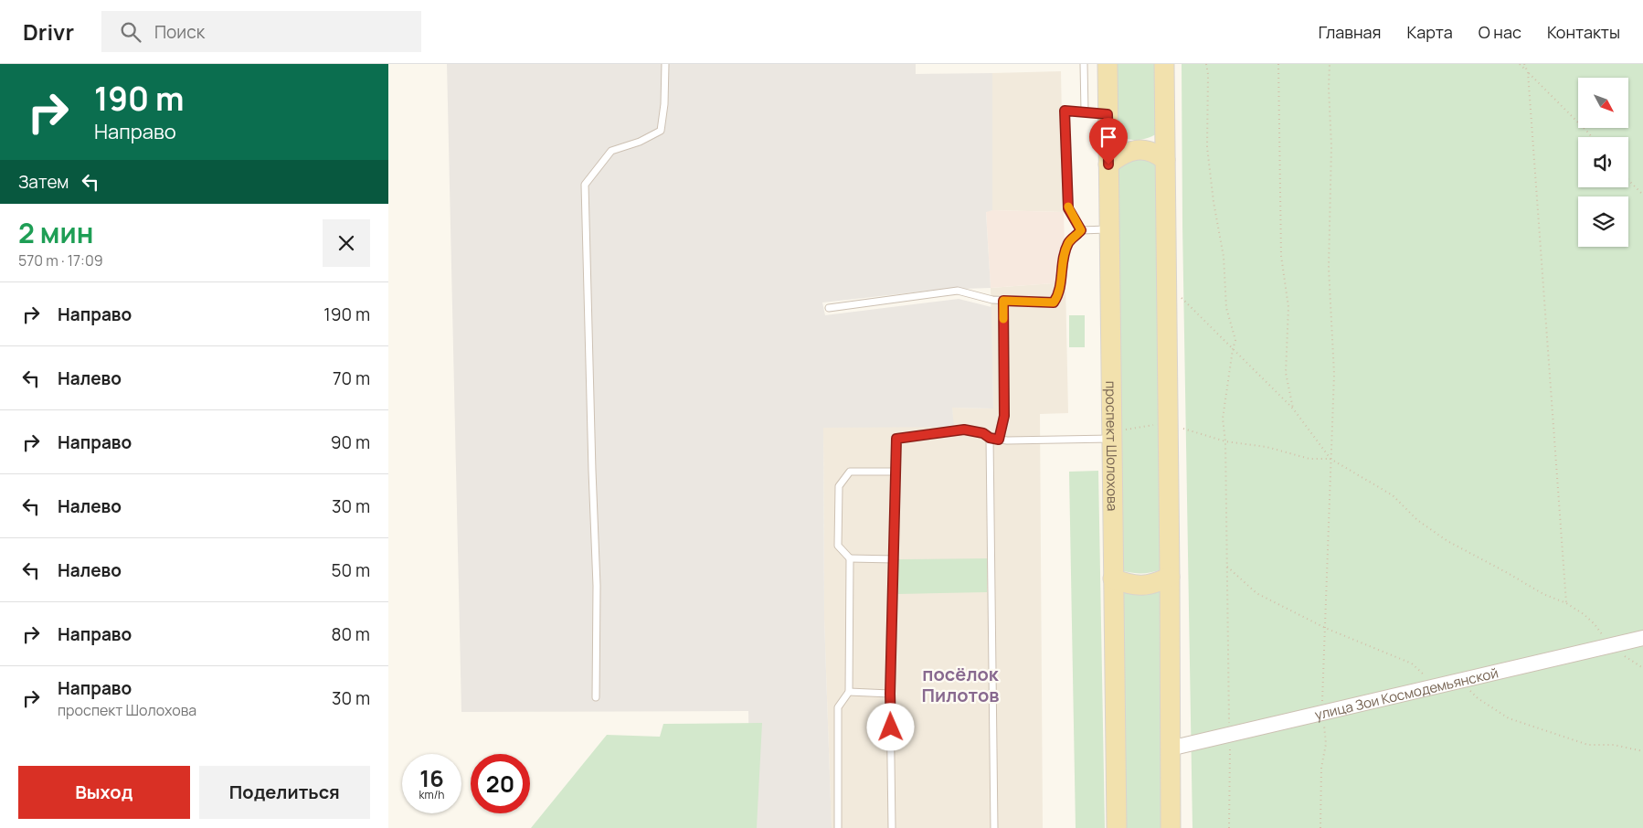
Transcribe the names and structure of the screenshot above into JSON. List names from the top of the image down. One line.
{"streets":{"main road":["проспект Шолохова"],"street":["улица Зои Космодемьянской"]},"districts":["посёлок Пилотов"],"north":"bottom right","page":{"header":"Drivr","search":"Поиск","nav":["Главная","Карта","О нас","Контакты"],"turn":["190 m","Направо"],"then":"Затем","heading":["2 мин","570 m · 17:09"],"list":[{"name":"Направо","value":"190 m"},{"name":"Налево","value":"70 m"},{"name":"Направо","value":"90 m"},{"name":"Налево","value":"30 m"},{"name":"Налево","value":"50 m"},{"name":"Направо","value":"80 m"},{"name":"Направо","note":"проспект Шолохова","value":"30 m"}],"speed":"16 km/h","limit":"20","buttons":["Выход","Поделиться"]}}
